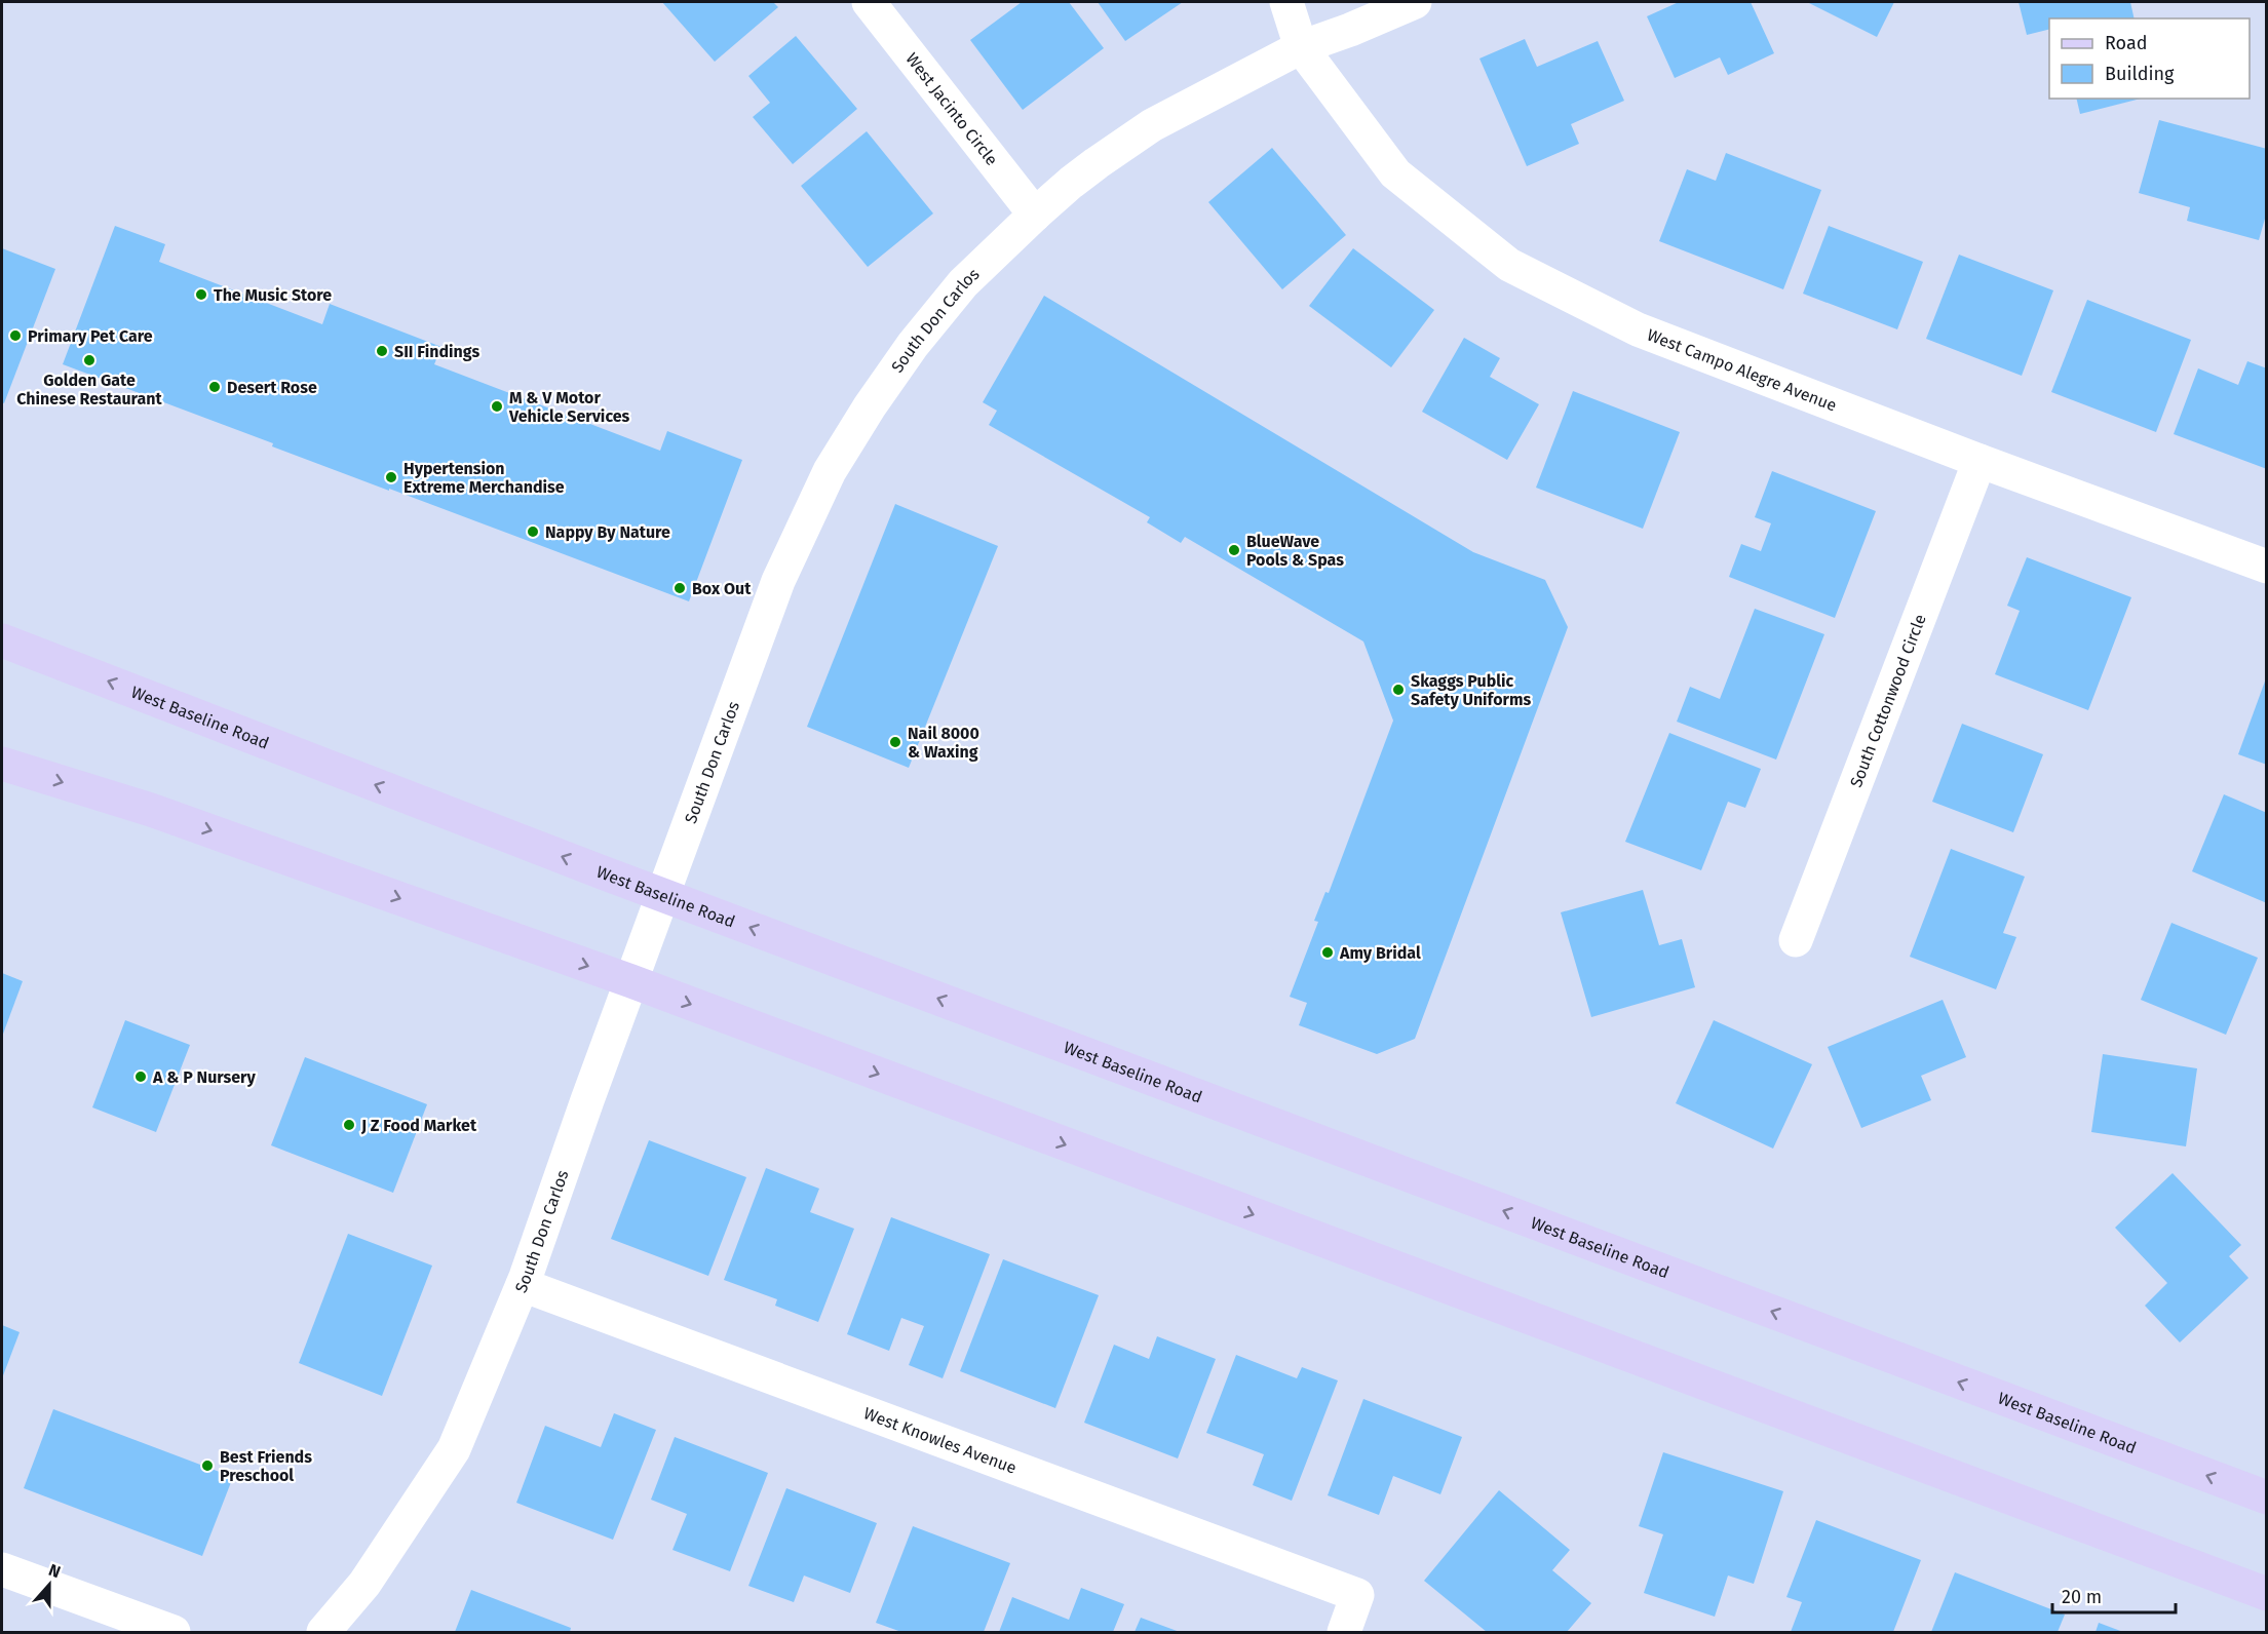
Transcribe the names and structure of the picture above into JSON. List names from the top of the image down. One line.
{"streets":{"main road":["West Baseline Road"],"street":["West Jacinto Circle","South Don Carlos","West Campo Alegre Avenue","South Cottonwood Circle","West Knowles Avenue"]},"crossings":[["West Jacinto Circle","South Don Carlos"],["South Don Carlos","West Campo Alegre Avenue"],["South Don Carlos","West Baseline Road"],["South Don Carlos","West Knowles Avenue"],["West Campo Alegre Avenue","South Cottonwood Circle"]],"places":["The Music Store","Primary Pet Care","SII Findings","Golden Gate Chinese Restaurant","Desert Rose","M & V Motor Vehicle Services","Hypertension Extreme Merchandise","Nappy By Nature","BlueWave Pools & Spas","Box Out","Skaggs Public Safety Uniforms","Nail 8000 & Waxing","Amy Bridal","A & P Nursery","J Z Food Market","Best Friends Preschool"],"legend":["Road","Building"],"scale_bar":"20 m","north":"top"}
